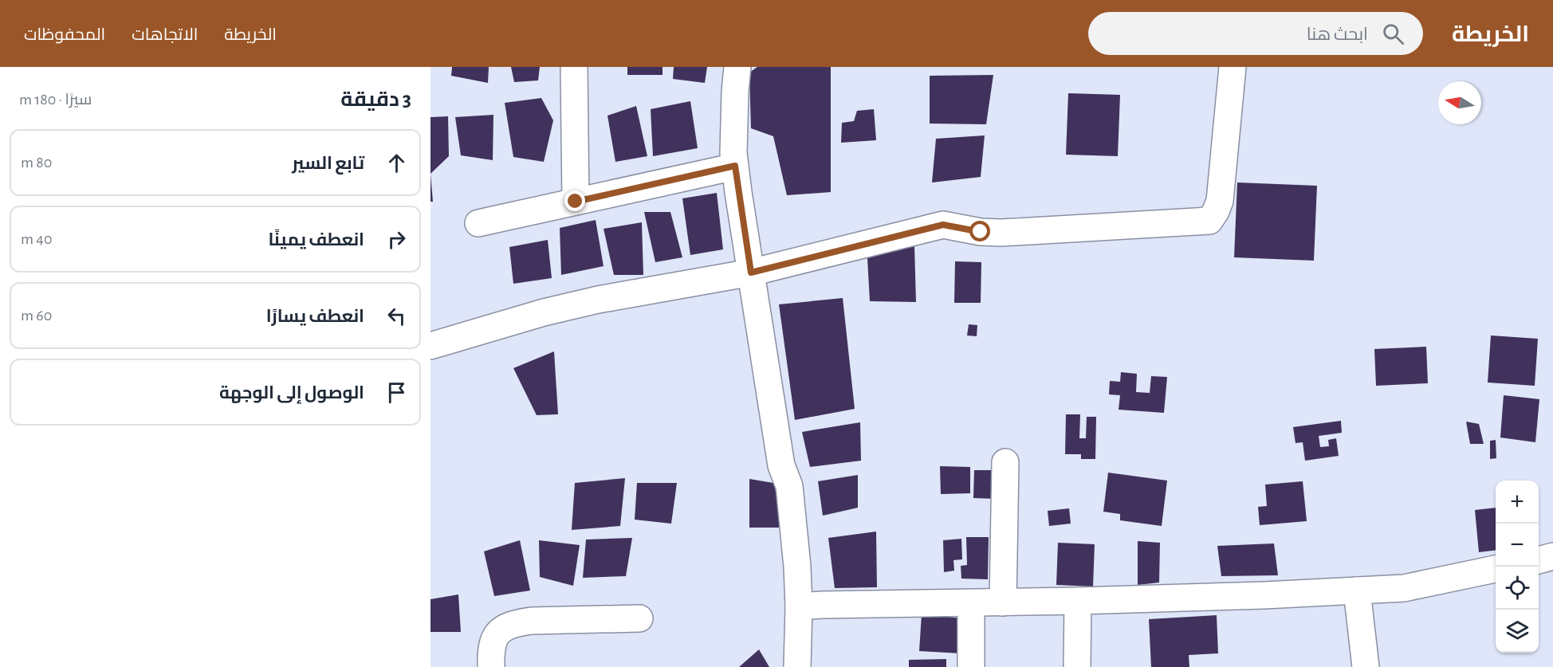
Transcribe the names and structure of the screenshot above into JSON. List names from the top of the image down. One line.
{"north":"left","page":{"header":"الخريطة","search":"ابحث هنا","nav":["الخريطة","الاتجاهات","المحفوظات"],"heading":["3 دقيقة","سيرًا · 180 m"],"list":[["تابع السير","80 m"],["انعطف يمينًا","40 m"],["انعطف يسارًا","60 m"],"الوصول إلى الوجهة"],"map_buttons":["+","−"]}}
